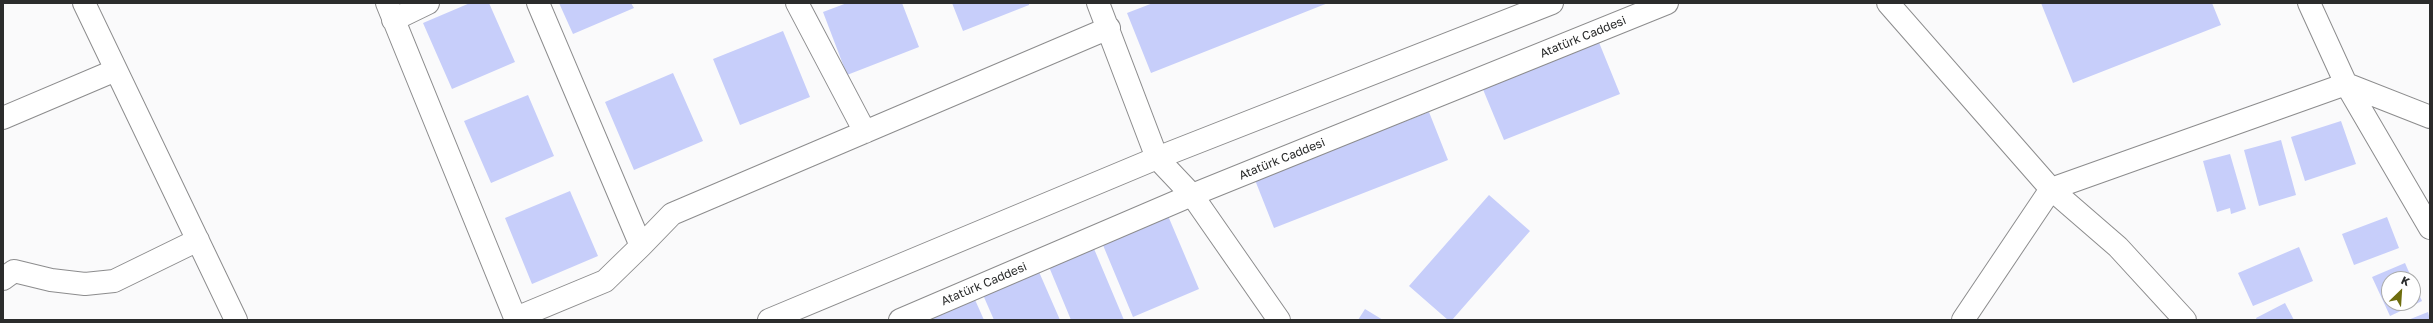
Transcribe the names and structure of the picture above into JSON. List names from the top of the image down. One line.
{"streets":{"street":["Atatürk Caddesi"]},"north":"top right"}
